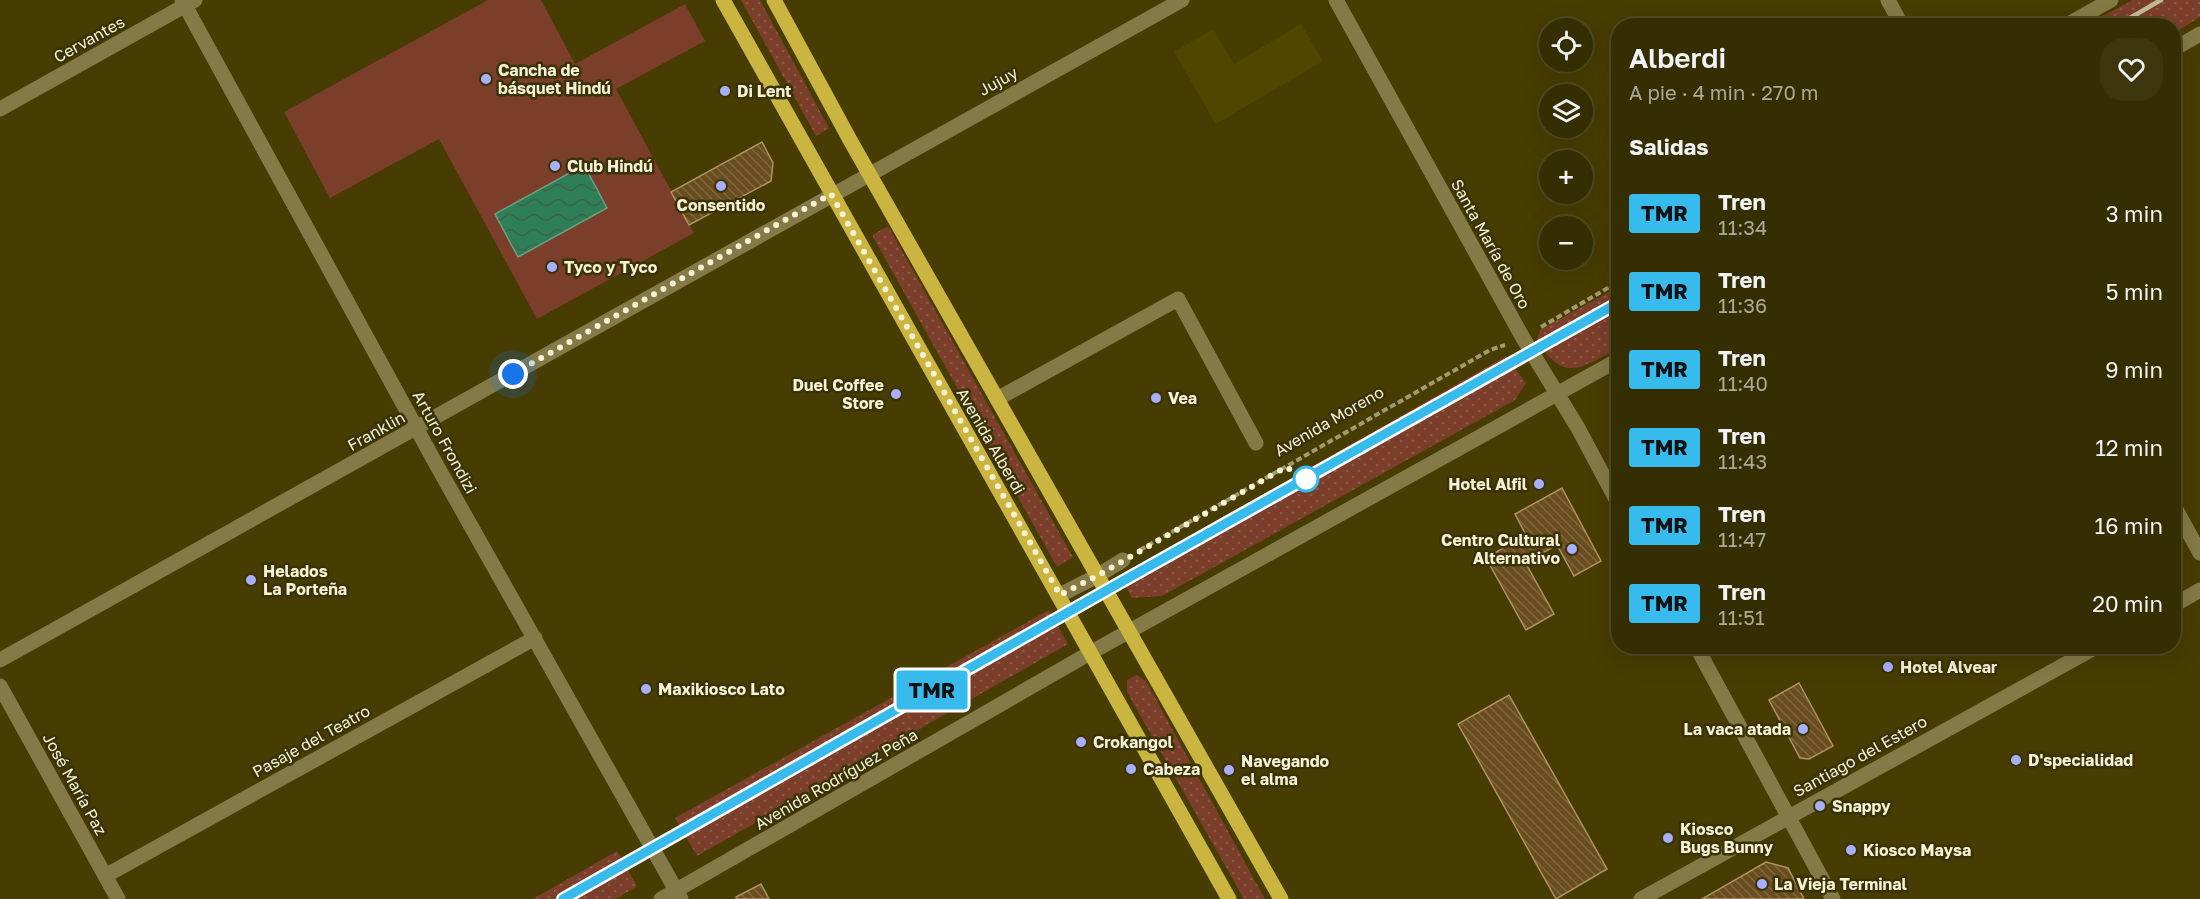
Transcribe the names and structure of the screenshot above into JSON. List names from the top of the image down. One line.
{"streets":{"main road":["Avenida Alberdi"],"street":["Cervantes","Jujuy","Santa María de Oro","Franklin","Arturo Frondizi","Pasaje del Teatro","Santiago del Estero","Avenida Rodríguez Peña","José María Paz"],"path":["Avenida Moreno"]},"crossings":[["Cervantes","Arturo Frondizi"],["Jujuy","Franklin"],["Jujuy","Avenida Alberdi"],["Santa María de Oro","Avenida Moreno"],["Franklin","Avenida Alberdi"],["Franklin","Arturo Frondizi"],["Avenida Alberdi","Avenida Rodríguez Peña"],["Arturo Frondizi","Pasaje del Teatro"],["Arturo Frondizi","Avenida Rodríguez Peña"],["Pasaje del Teatro","José María Paz"]],"places":["Cancha de básquet Hindú","Di Lent","Club Hindú","Consentido","Tyco y Tyco","Duel Coffee Store","Vea","Hotel Alfil","Centro Cultural Alternativo","Helados La Porteña","Hotel Alvear","Maxikiosco Lato","La vaca atada","Crokangol","D'specialidad","Cabeza","Navegando el alma","Snappy","Kiosco Bugs Bunny","Kiosco Maysa","La Vieja Terminal"],"page":{"on_map":"TMR","map_buttons":["+","−"],"heading":[["Alberdi","A pie · 4 min · 270 m"],"Salidas"],"list":[{"mark":"TMR","name":"Tren","note":"11:34","value":"3 min"},{"mark":"TMR","name":"Tren","note":"11:36","value":"5 min"},{"mark":"TMR","name":"Tren","note":"11:40","value":"9 min"},{"mark":"TMR","name":"Tren","note":"11:43","value":"12 min"},{"mark":"TMR","name":"Tren","note":"11:47","value":"16 min"},{"mark":"TMR","name":"Tren","note":"11:51","value":"20 min"}]}}
